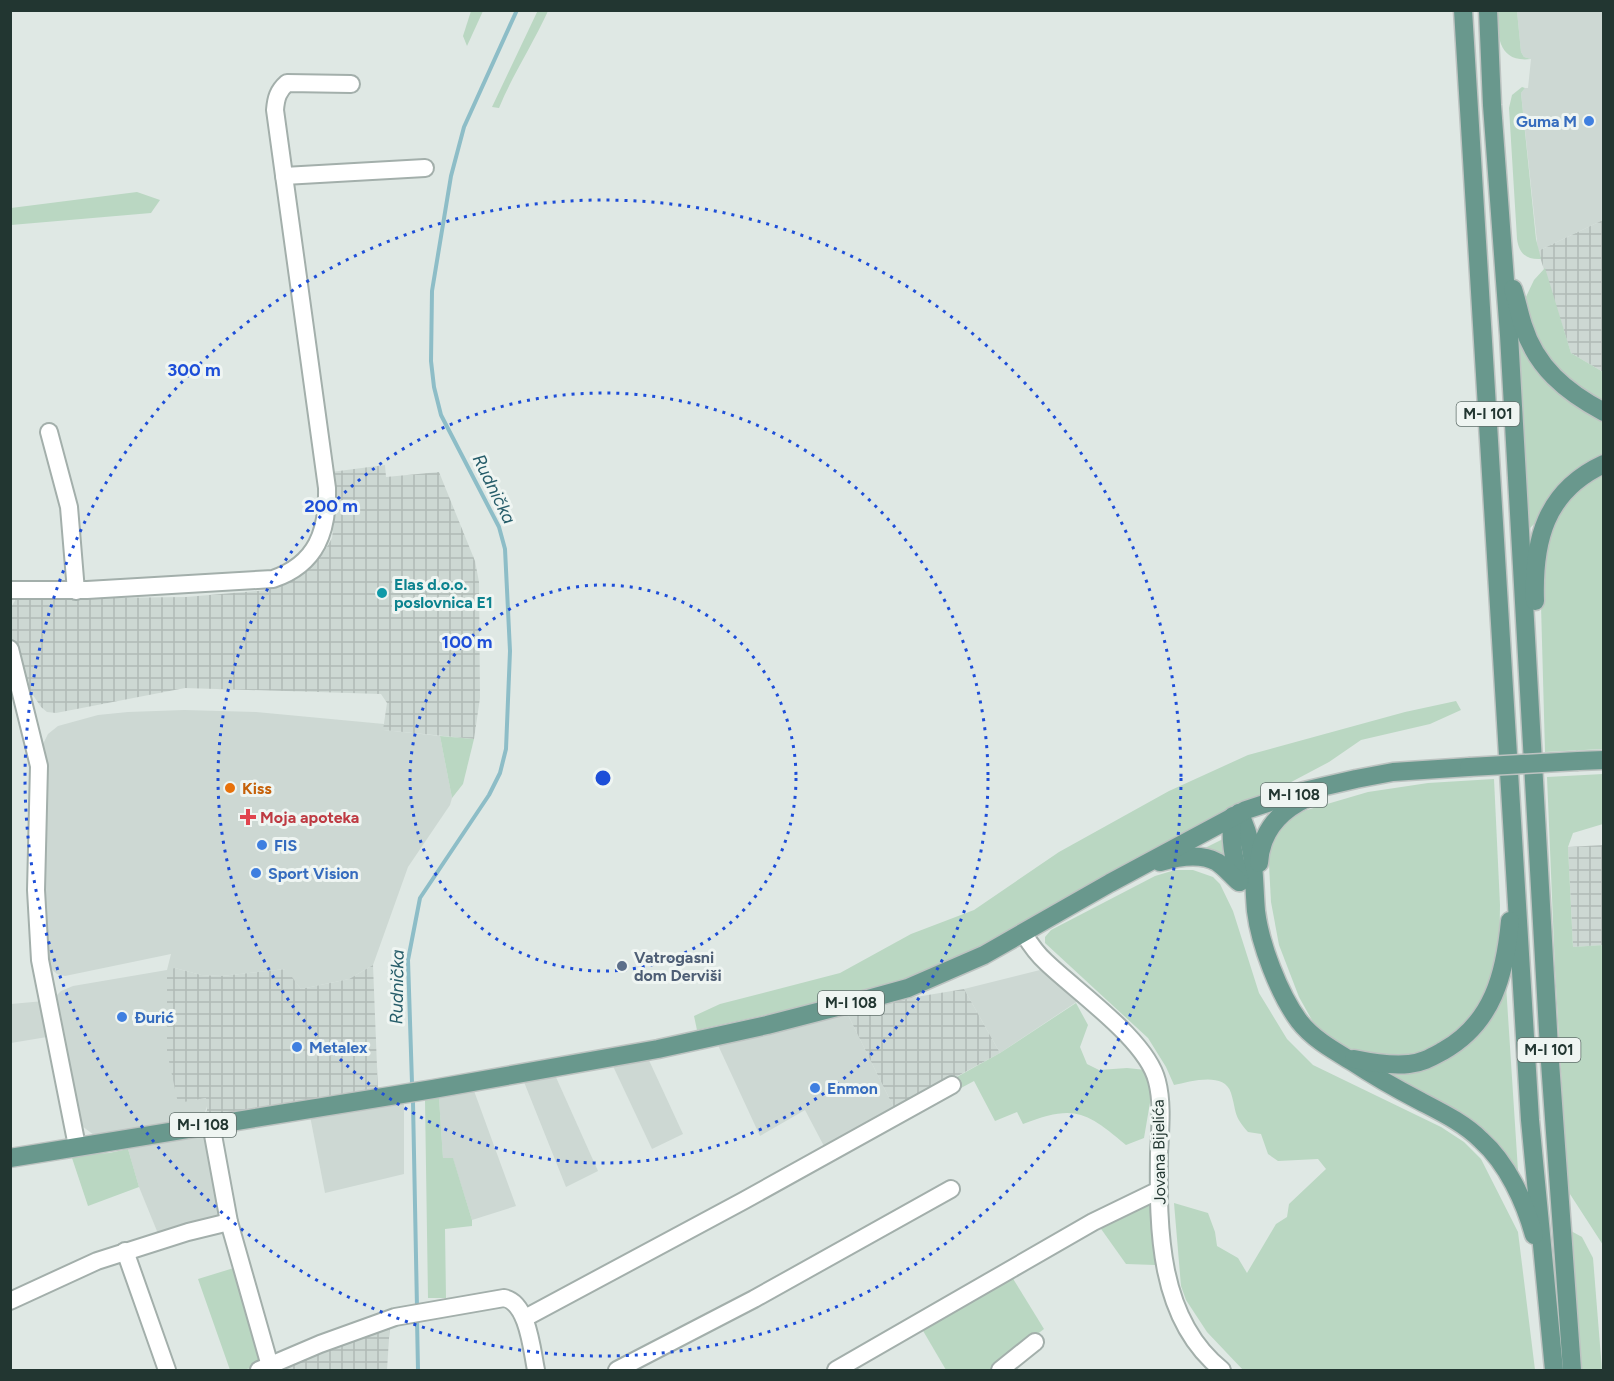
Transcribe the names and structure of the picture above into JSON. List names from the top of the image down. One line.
{"streets":{"main road":["M-I 101","M-I 108"],"street":["Jovana Bijelića"]},"crossings":[["M-I 108","Jovana Bijelića"]],"water":["Rudnička"],"places":{"other":["Guma M","Elas d.o.o. poslovnica E1","Kiss","FIS","Sport Vision","Vatrogasni dom Derviši","Đurić","Metalex","Enmon"],"health":["Moja apoteka"]},"rings":["300 m","200 m","100 m"]}
